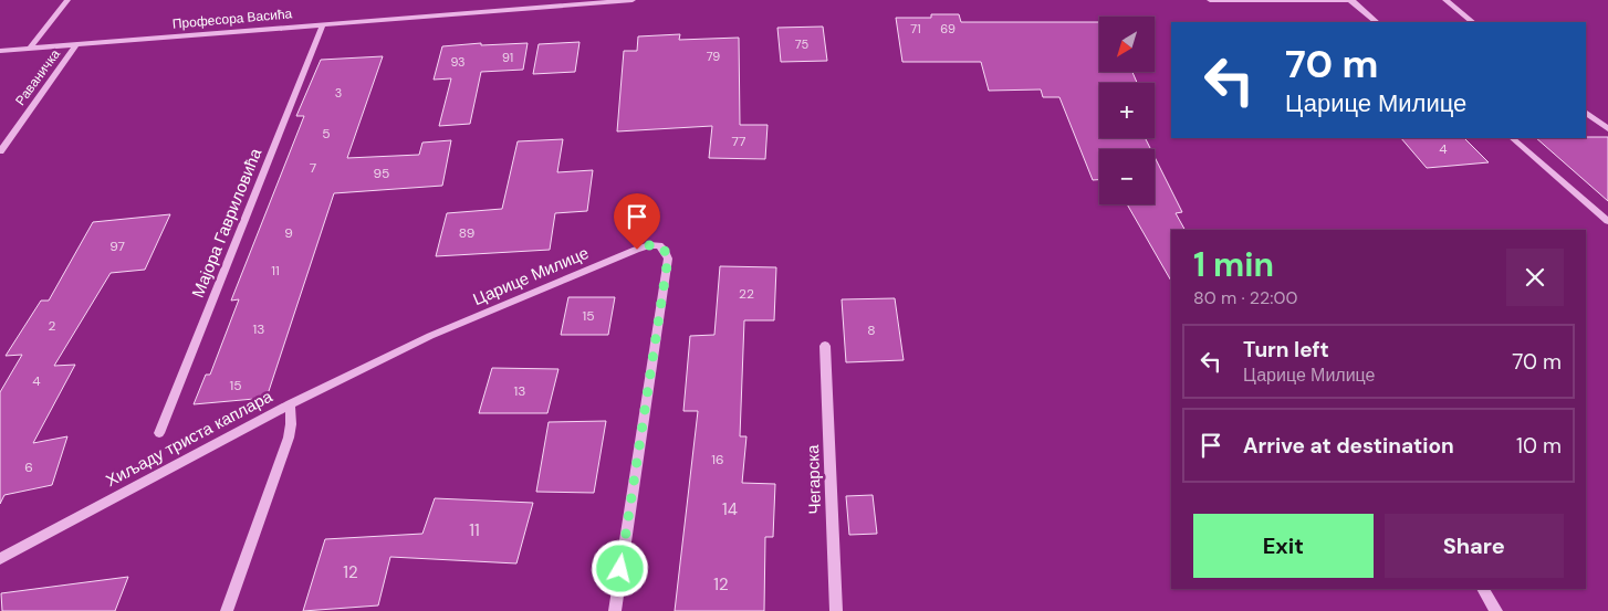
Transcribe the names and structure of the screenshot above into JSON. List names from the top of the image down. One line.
{"streets":{"street":["Професора Васића","Раваничка","Мајора Гавриловића","Царице Милице","Хиљаду триста каплара","Чегарска"]},"crossings":[["Професора Васића","Раваничка"],["Професора Васића","Мајора Гавриловића"],["Царице Милице","Хиљаду триста каплара"]],"house_numbers":["71","69","75","79","91","93","3","5","77","4","7","95","9","89","97","11","22","15","2","13","8","4","15","13","16","6","14","11","12","12"],"north":"bottom left","page":{"map_buttons":["+","−"],"turn":["70 m","Царице Милице"],"heading":["1 min","80 m · 22:00"],"list":[{"name":"Turn left","note":"Царице Милице","value":"70 m"},{"name":"Arrive at destination","value":"10 m"}],"buttons":["Exit","Share"]}}
